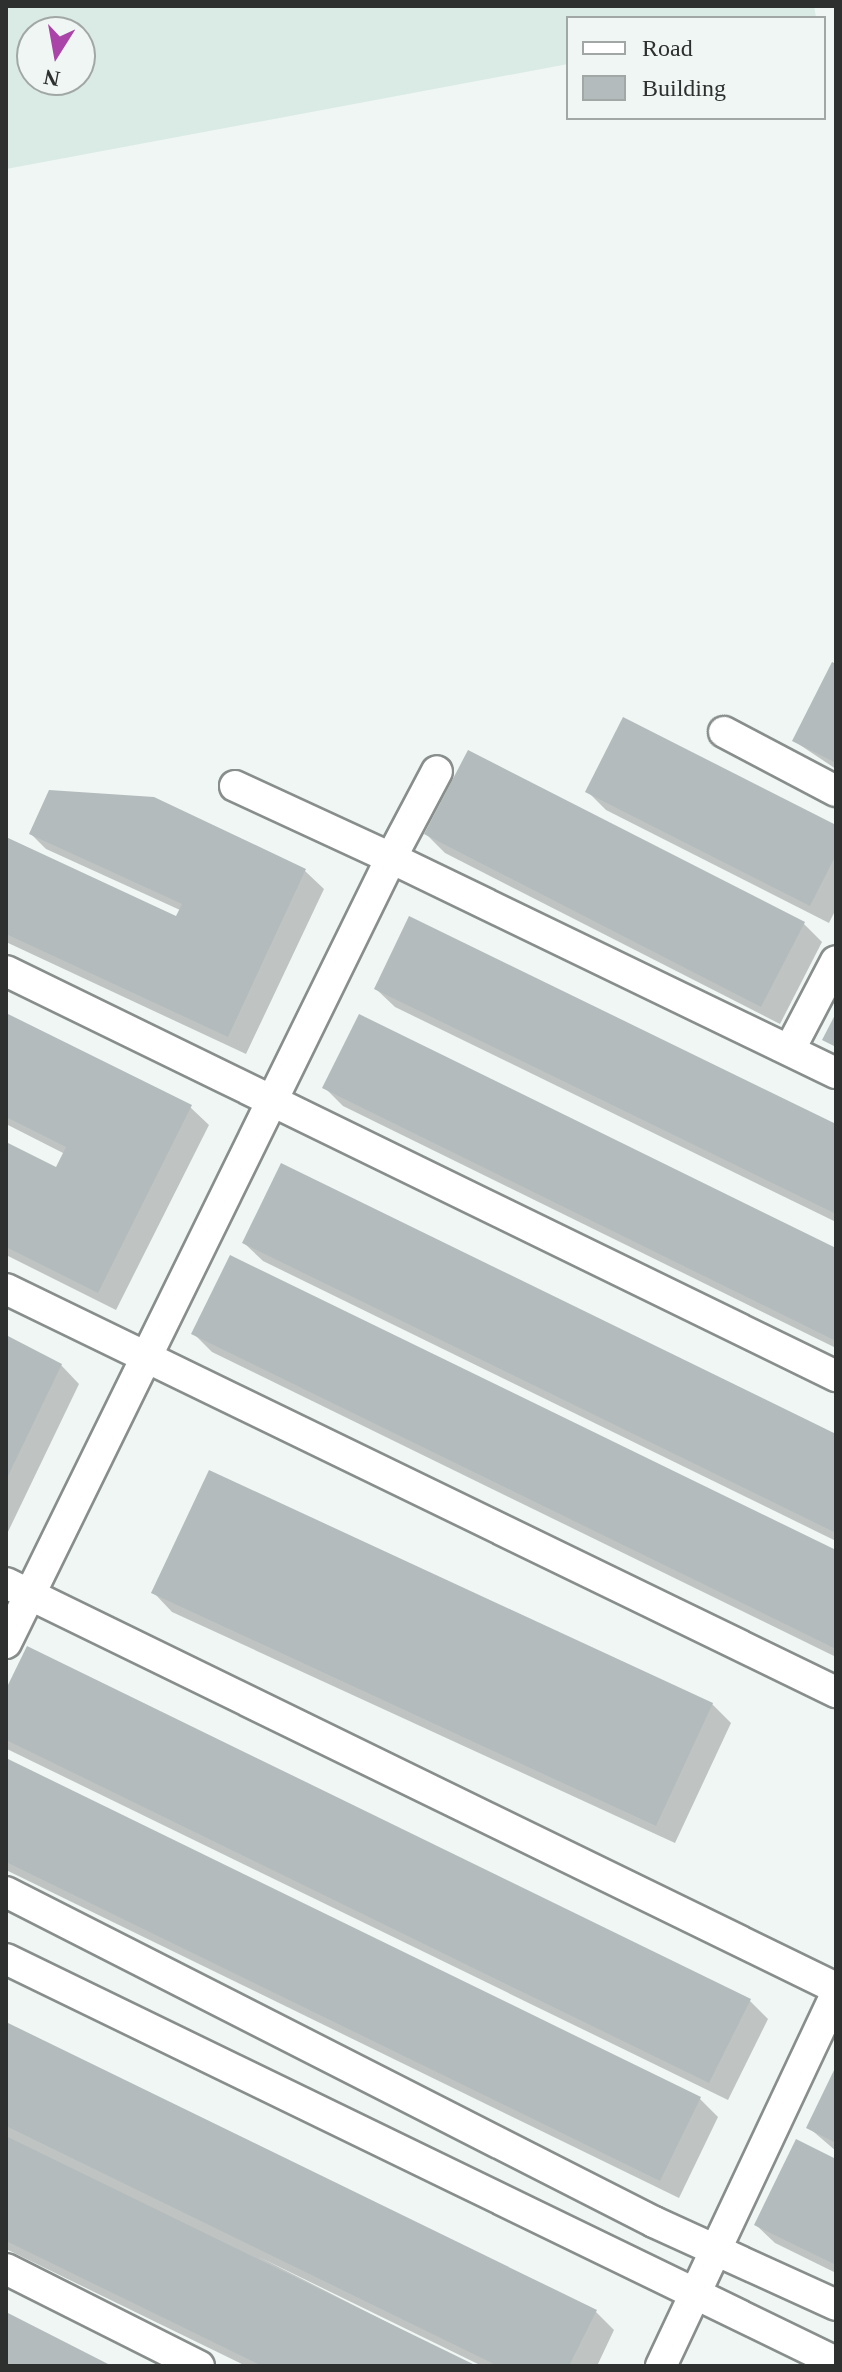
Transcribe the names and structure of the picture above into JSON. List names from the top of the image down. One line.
{"legend":["Road","Building"],"north":"bottom"}
